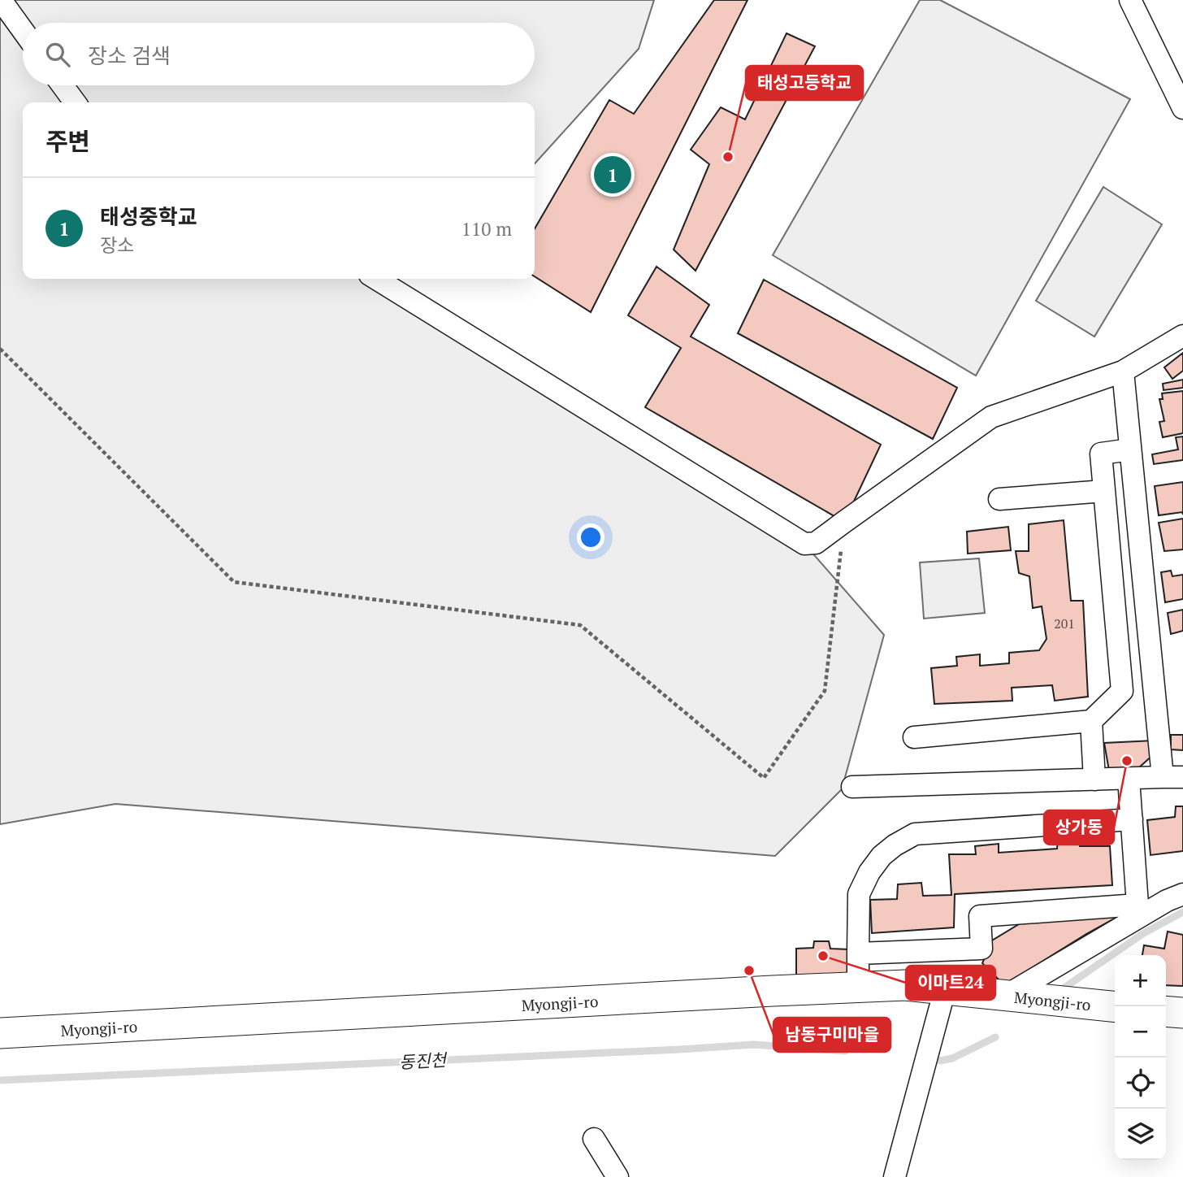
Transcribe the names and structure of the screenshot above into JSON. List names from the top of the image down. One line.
{"streets":{"main road":["Myongji-ro"]},"water":["동진천"],"places":["태성고등학교","상가동","이마트24","남동구미마을"],"house_numbers":["201"],"page":{"search":"장소 검색","heading":"주변","pins":"1","list":[{"mark":"1","name":"태성중학교","note":"장소","value":"110 m"}],"map_buttons":["+","−"]}}
